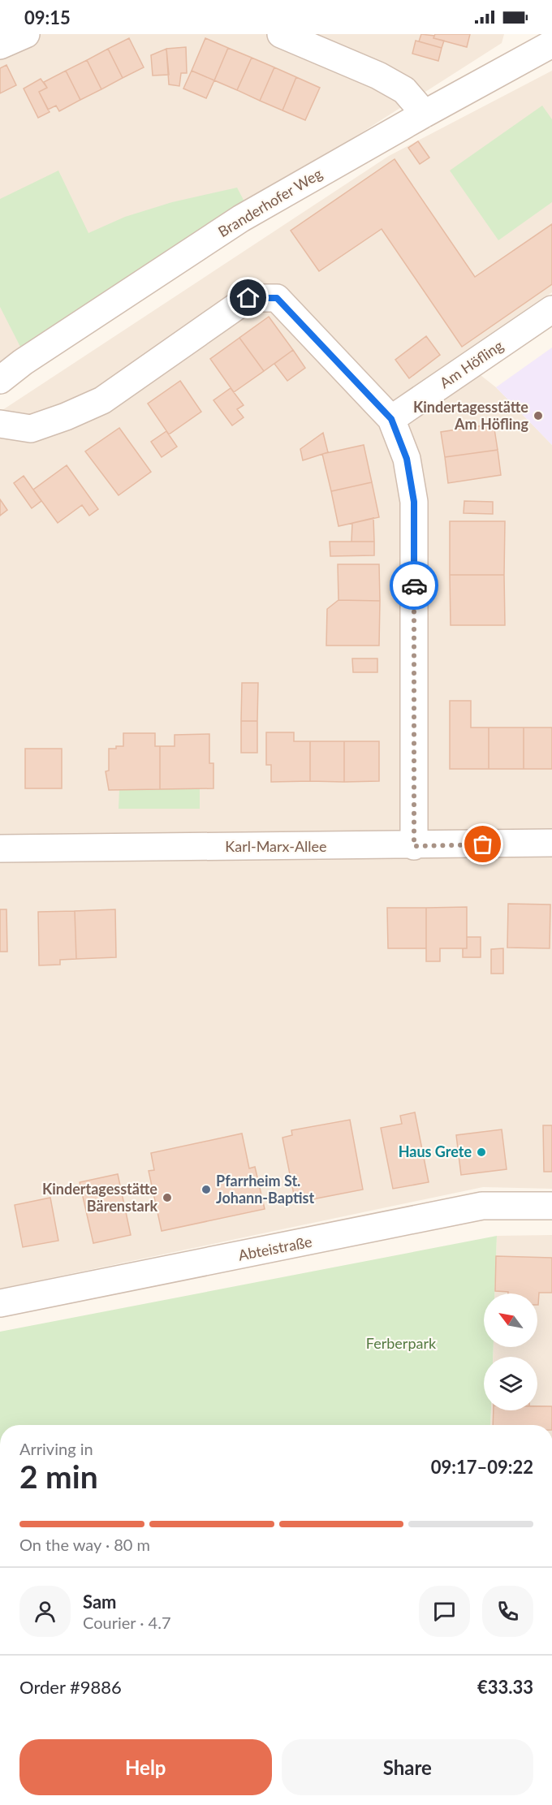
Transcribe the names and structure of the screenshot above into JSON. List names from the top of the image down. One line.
{"streets":{"street":["Branderhofer Weg","Am Höfling","Karl-Marx-Allee","Abteistraße"]},"parks":["Ferberpark"],"places":["Kindertagesstätte Am Höfling","Haus Grete","Pfarrheim St. Johann-Baptist","Kindertagesstätte Bärenstark"],"north":"top left","page":{"status":"09:15","heading":["2 min","Arriving in","09:17–09:22"],"panel":["Sam","Courier · 4.7","Order #9886","€33.33"],"bar":"On the way · 80 m","buttons":["Help","Share"]}}
